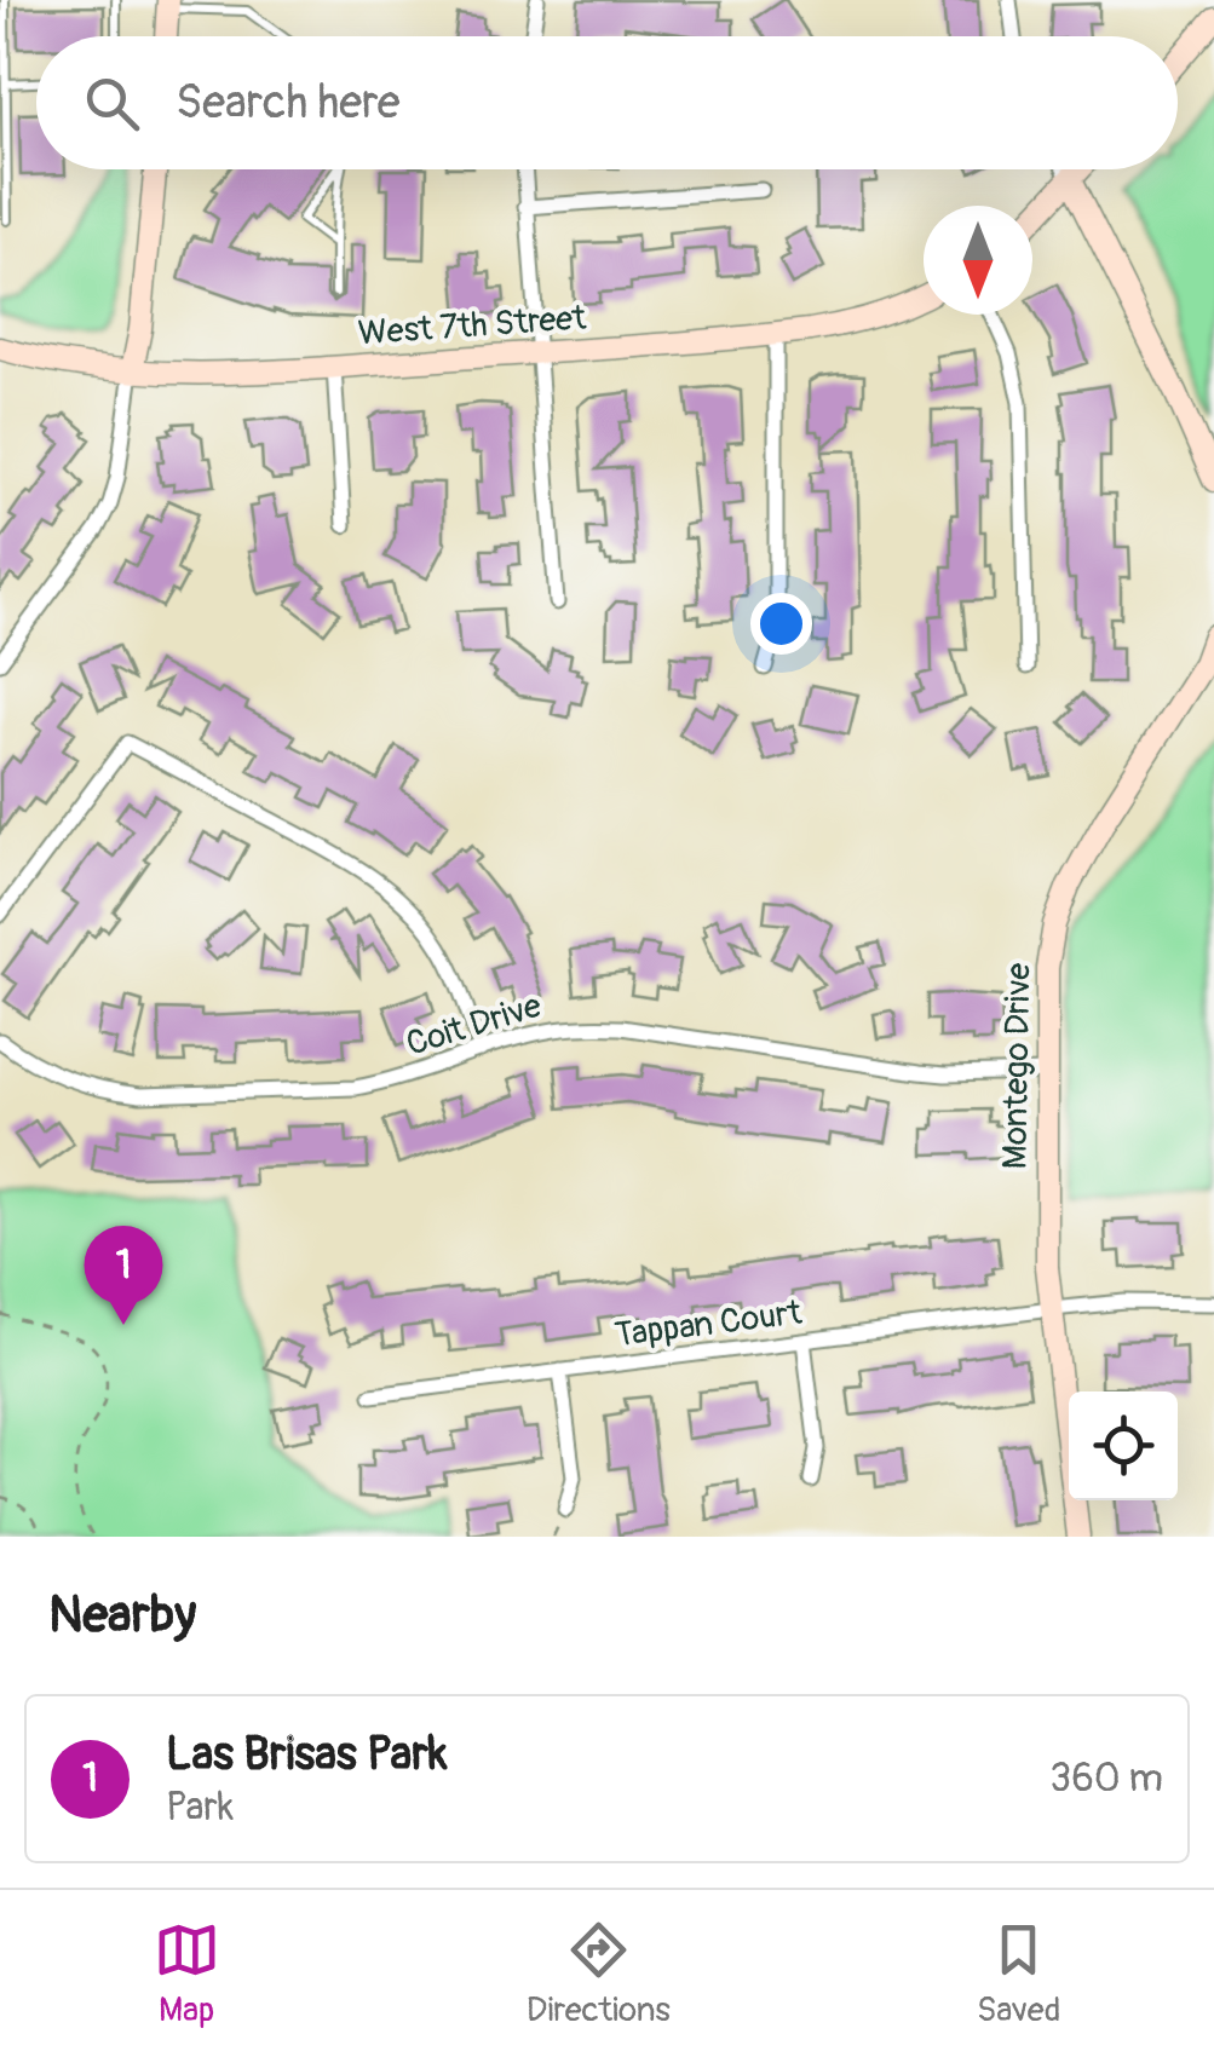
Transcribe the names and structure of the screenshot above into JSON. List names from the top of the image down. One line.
{"streets":{"street":["West 7th Street","Coit Drive","Montego Drive","Tappan Court"]},"crossings":[["Coit Drive","Montego Drive"],["Montego Drive","Tappan Court"]],"north":"bottom","page":{"search":"Search here","pins":"1","heading":"Nearby","list":[{"mark":"1","name":"Las Brisas Park","note":"Park","value":"360 m"}],"nav":["Map","Directions","Saved"]}}
